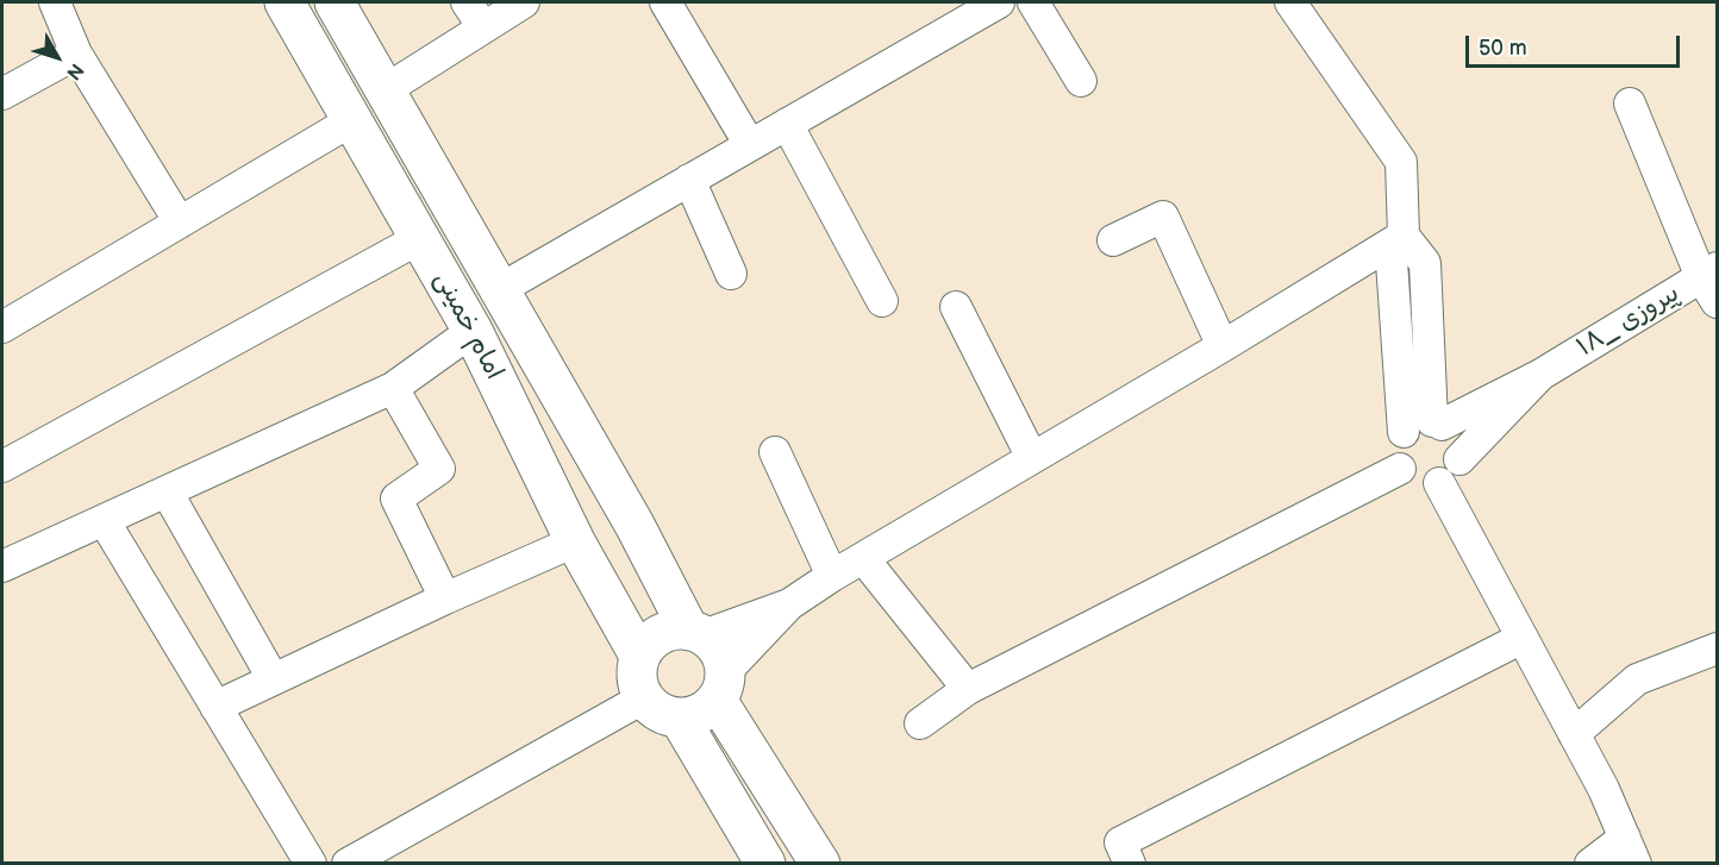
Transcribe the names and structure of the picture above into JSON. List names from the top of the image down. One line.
{"streets":{"main road":["امام خمینی"],"street":["پیروزی _۱۸"]},"scale_bar":"50 m","north":"bottom right"}
